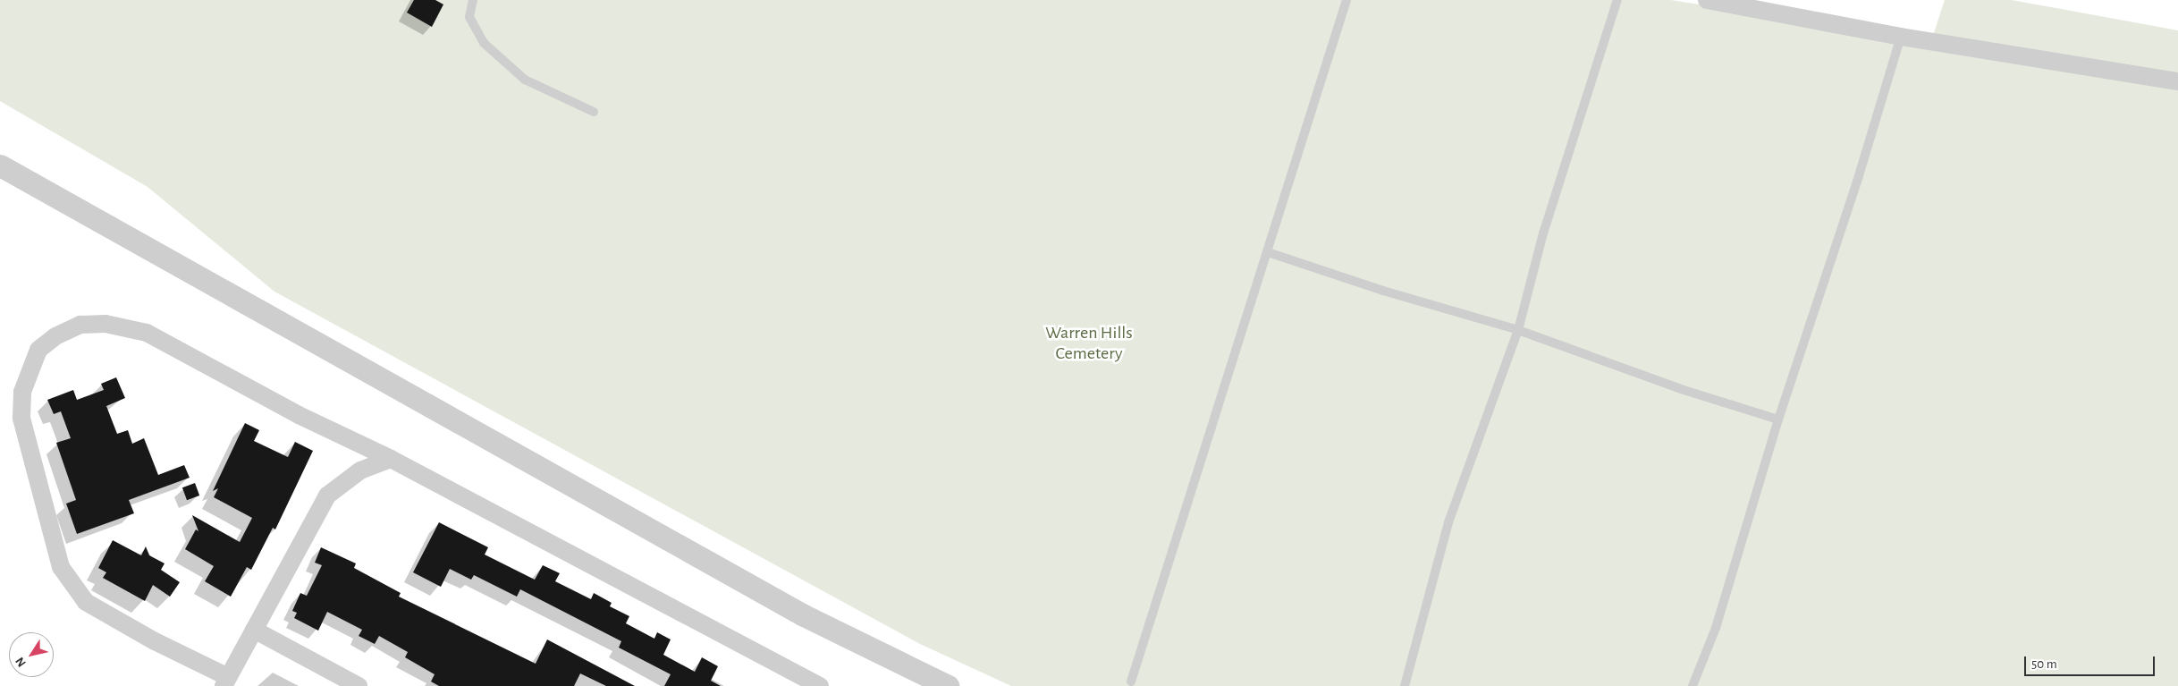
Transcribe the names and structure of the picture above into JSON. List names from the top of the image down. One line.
{"parks":["Warren Hills Cemetery"],"scale_bar":"50 m","north":"bottom left"}
